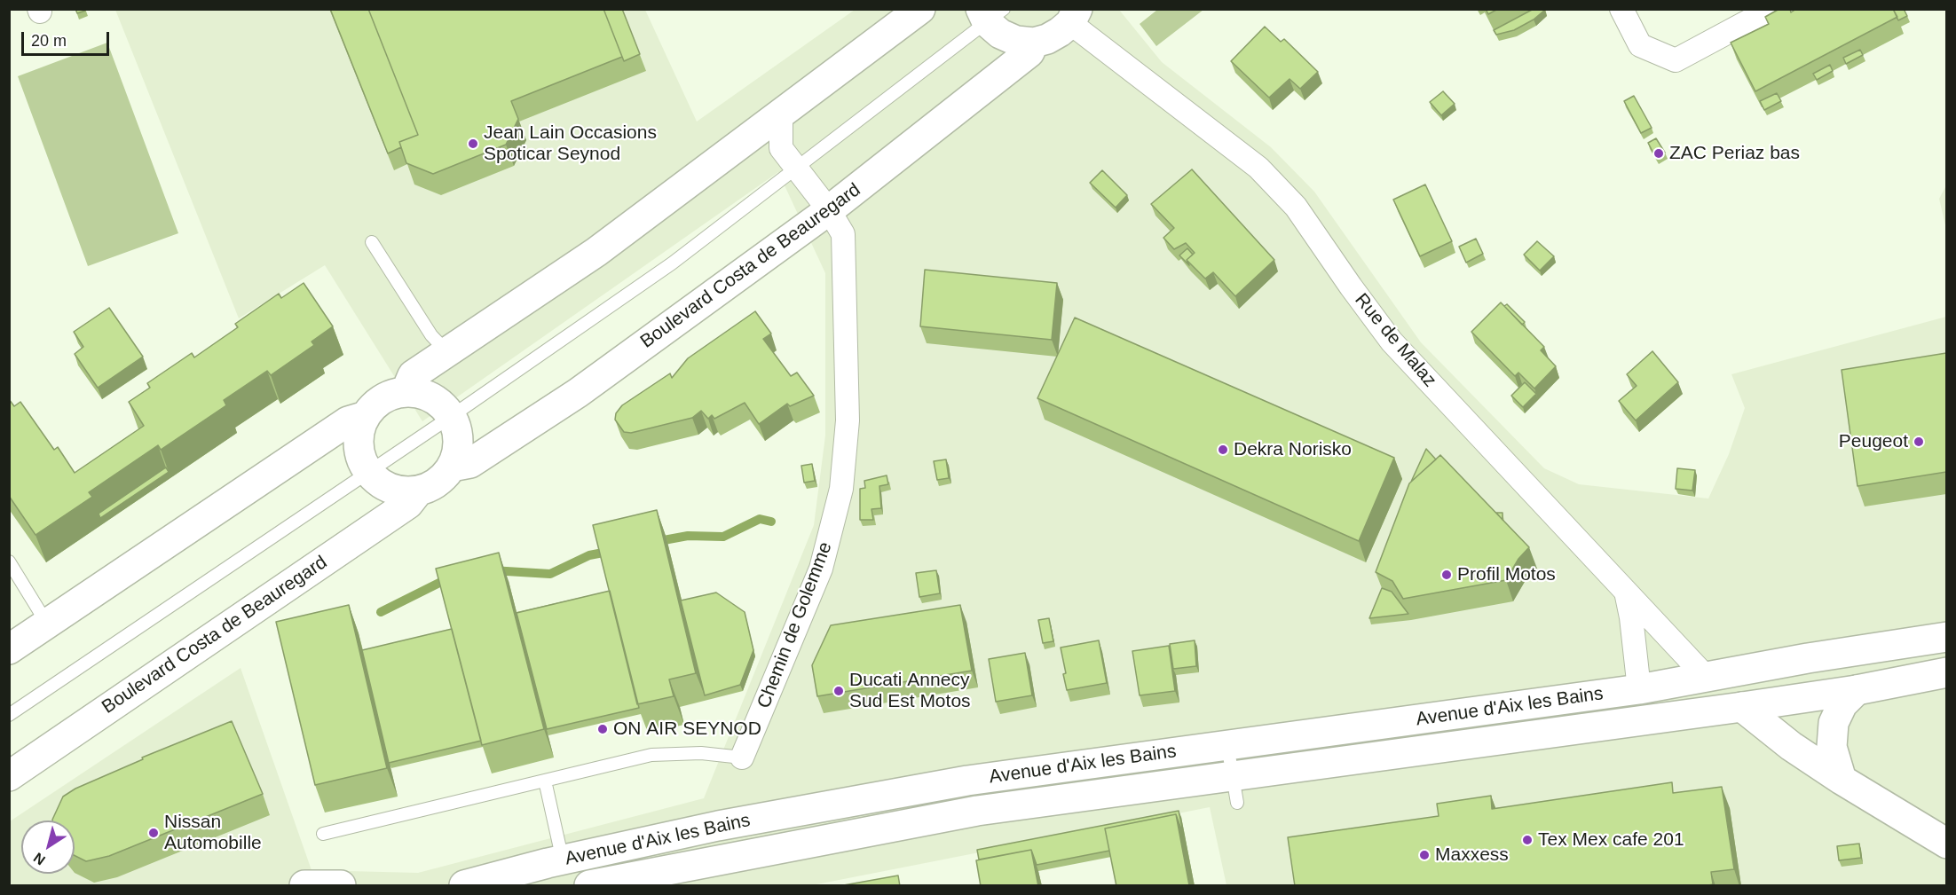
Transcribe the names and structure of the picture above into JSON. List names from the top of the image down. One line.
{"streets":{"street":["Boulevard Costa de Beauregard","Rue de Malaz","Chemin de Golemme","Avenue d'Aix les Bains"]},"crossings":[["Boulevard Costa de Beauregard","Rue de Malaz"],["Boulevard Costa de Beauregard","Chemin de Golemme"],["Rue de Malaz","Avenue d'Aix les Bains"]],"places":["Jean Lain Occasions Spoticar Seynod","ZAC Periaz bas","Peugeot","Dekra Norisko","Profil Motos","Ducati Annecy Sud Est Motos","ON AIR SEYNOD","Nissan Automobille","Tex Mex cafe 201","Maxxess"],"scale_bar":"20 m","north":"bottom left"}
